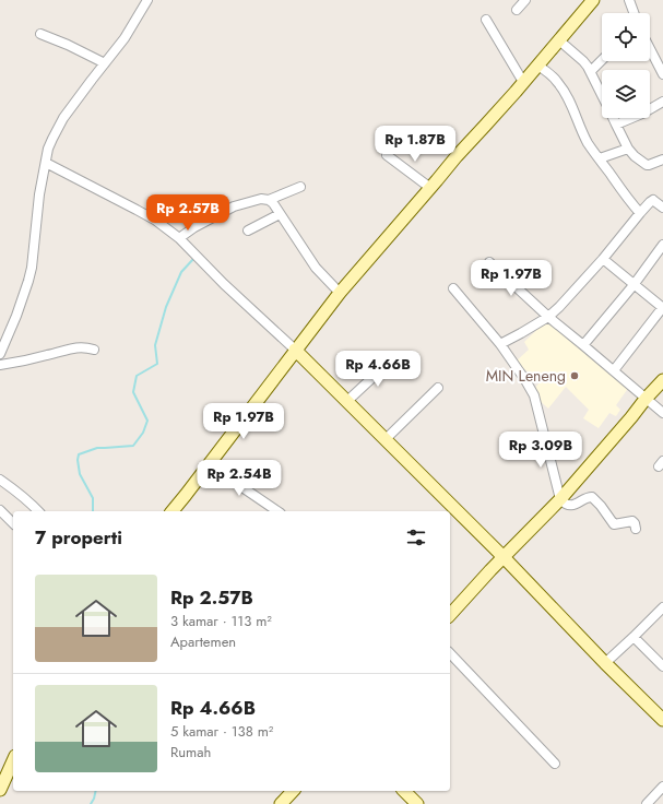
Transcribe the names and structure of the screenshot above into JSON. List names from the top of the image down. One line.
{"places":["MIN Leneng"],"page":{"price":["Rp 1.87B","Rp 2.57B","Rp 1.97B","Rp 4.66B","Rp 1.97B","Rp 3.09B","Rp 2.54B"],"heading":"7 properti","list":[{"name":"Rp 2.57B","note":"3 kamar · 113 m² · Apartemen"},{"name":"Rp 4.66B","note":"5 kamar · 138 m² · Rumah"}]}}
